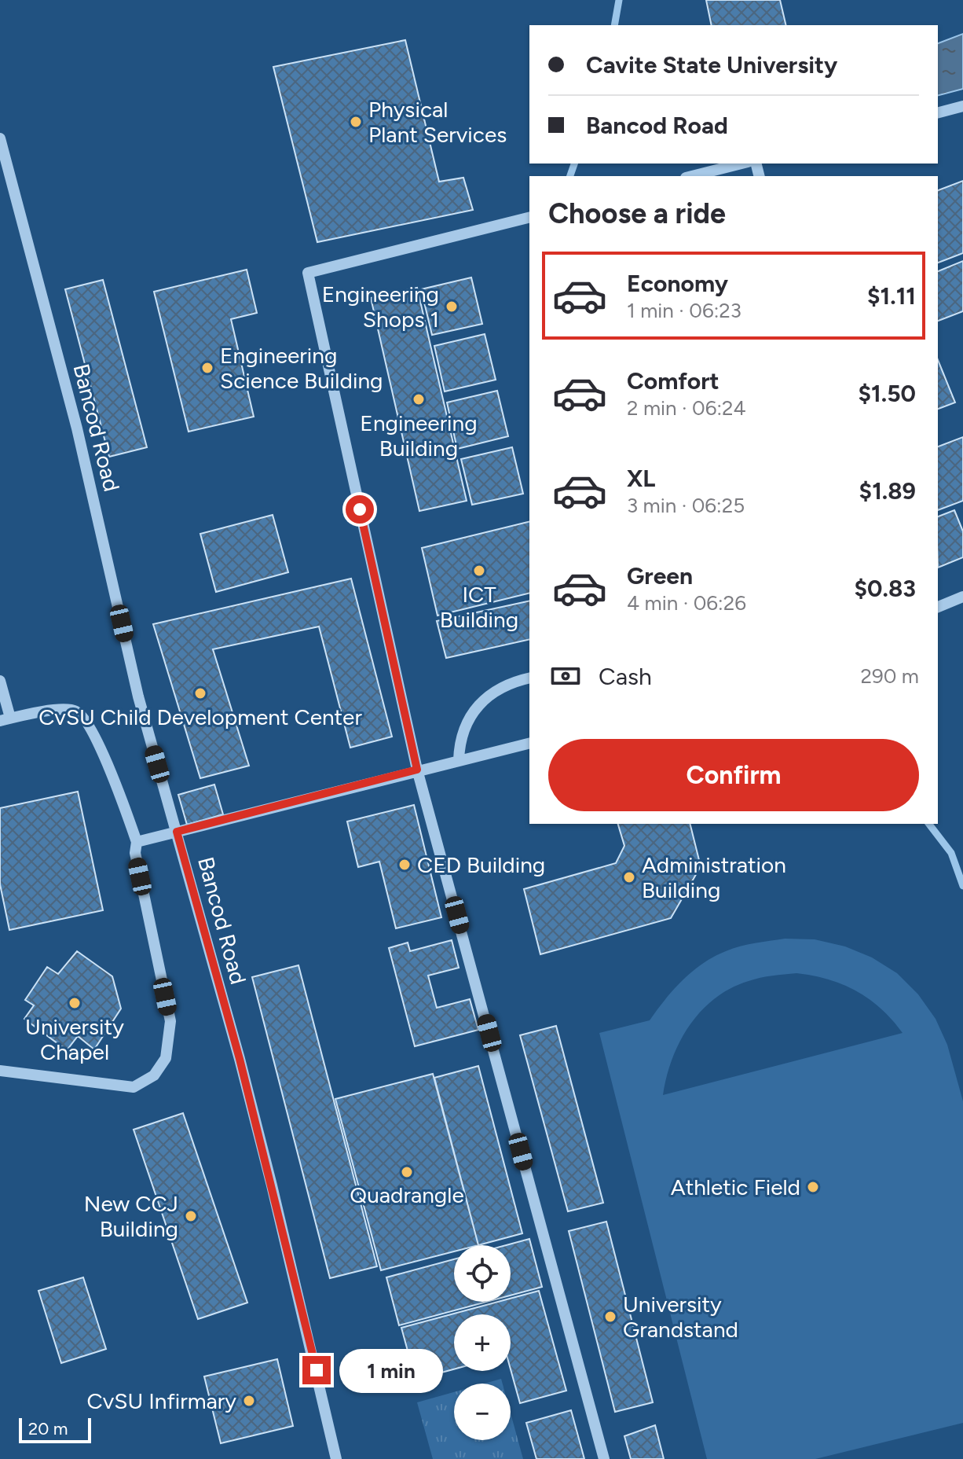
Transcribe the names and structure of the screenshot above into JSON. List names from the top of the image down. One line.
{"streets":{"street":["Bancod Road"]},"places":["Physical Plant Services","Engineering Shops 1","Engineering Science Building","Engineering Building","ICT Building","CvSU Child Development Center","CED Building","Administration Building","University Chapel","Quadrangle","Athletic Field","New CCJ Building","University Grandstand","CvSU Infirmary"],"scale_bar":"20 m","page":{"banner":["Cavite State University","Bancod Road"],"heading":"Choose a ride","list":[{"name":"Economy","note":"1 min · 06:23","value":"$1.11"},{"name":"Comfort","note":"2 min · 06:24","value":"$1.50"},{"name":"XL","note":"3 min · 06:25","value":"$1.89"},{"name":"Green","note":"4 min · 06:26","value":"$0.83"}],"pay":["Cash","290 m"],"buttons":"Confirm","map_buttons":["+","−"],"bubble":"1 min","scale":"20 m"}}
